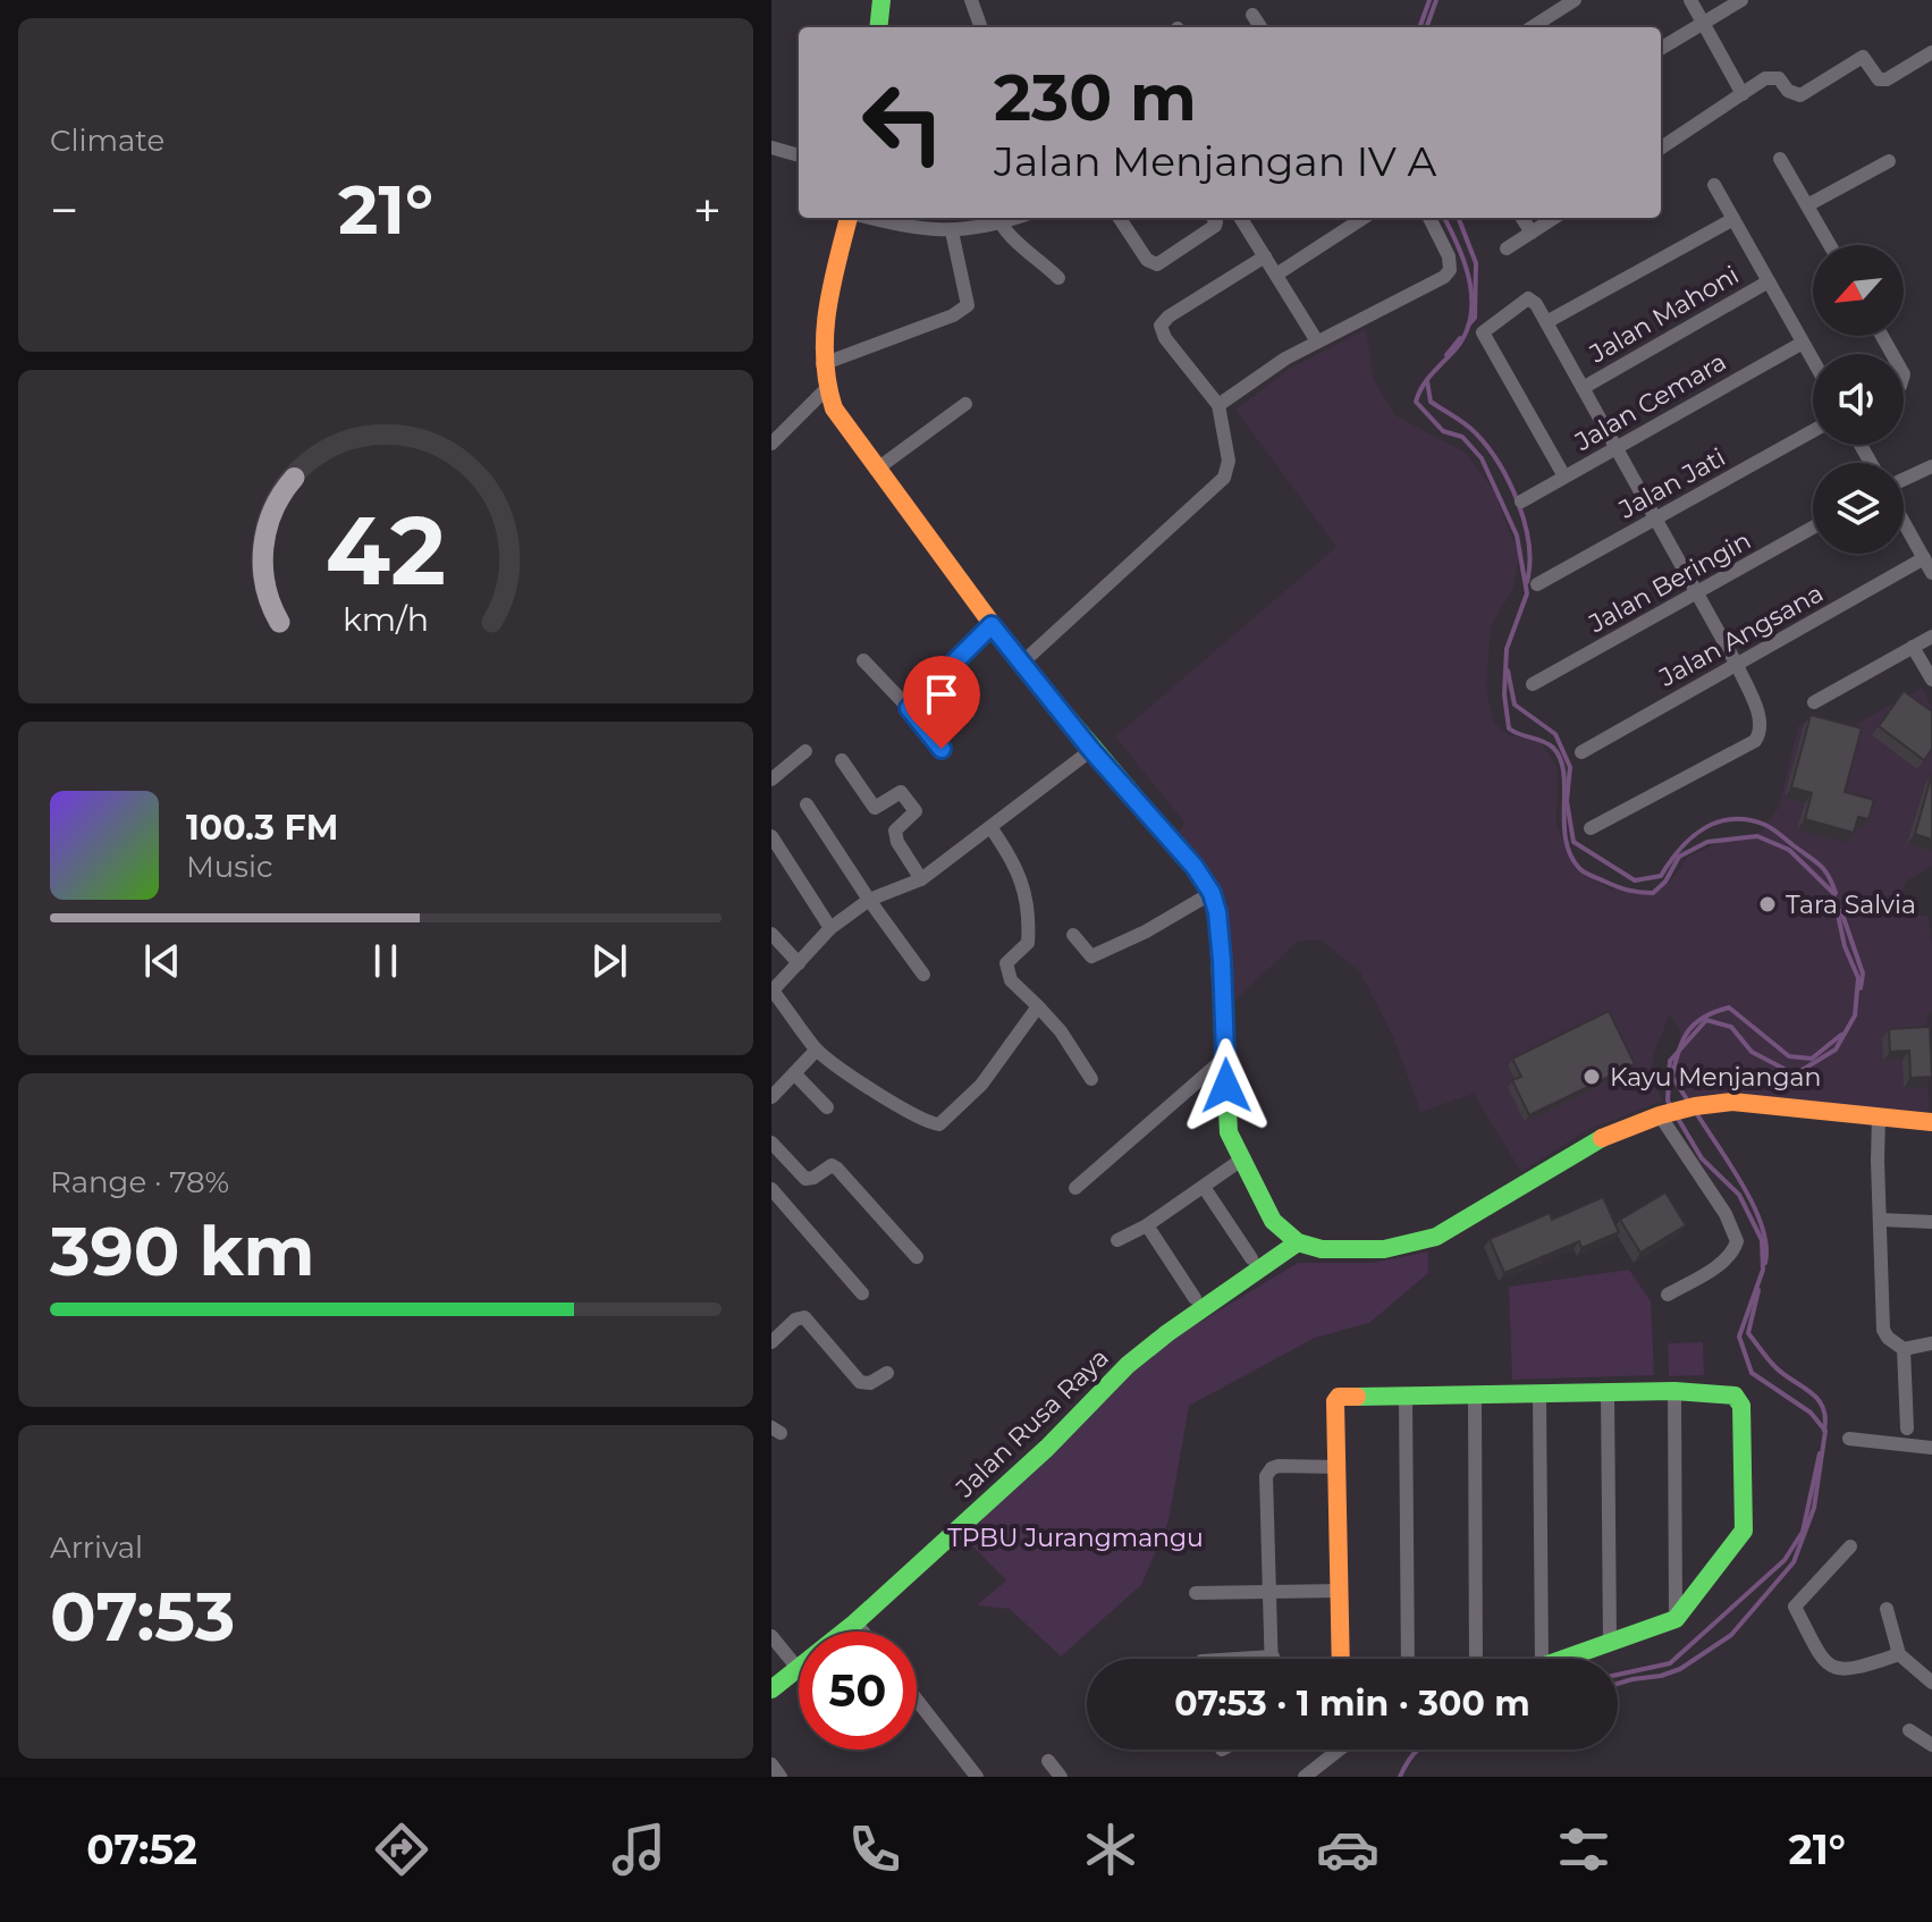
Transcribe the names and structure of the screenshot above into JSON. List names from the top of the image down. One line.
{"streets":{"main road":["Jalan Rusa Raya"],"street":["Jalan Mahoni","Jalan Cemara","Jalan Jati","Jalan Beringin","Jalan Angsana"]},"parks":["TPBU Jurangmangu"],"places":["Tara Salvia","Kayu Menjangan"],"north":"bottom left","page":{"tile":["Climate",["Range · 78%","390 km"],["Arrival","07:53"]],"turn":["230 m","Jalan Menjangan IV A"],"heat":["−","21°","+"],"song":["100.3 FM","Music"],"limit":"50","trip":"07:53 · 1 min · 300 m","tabs":["07:52","21°"],"gauge":["42","km/h"]}}
